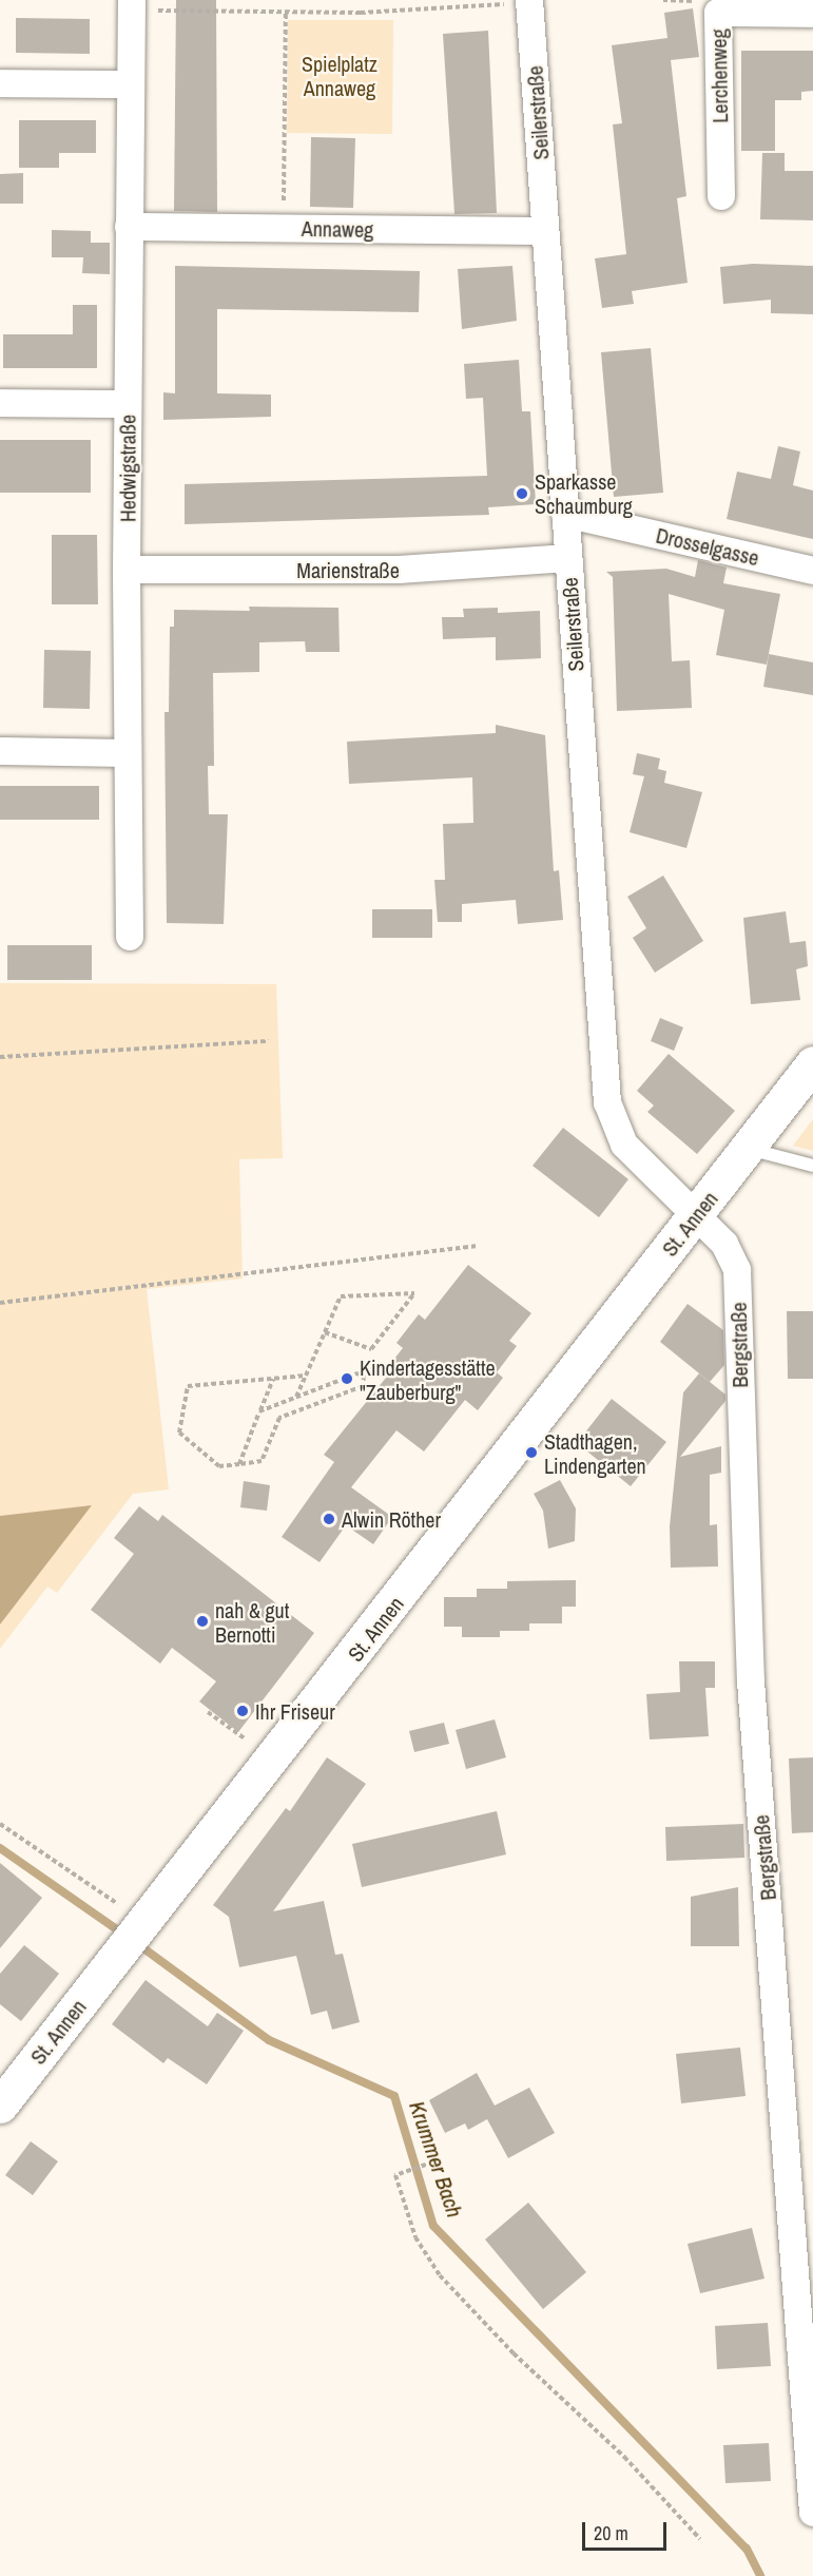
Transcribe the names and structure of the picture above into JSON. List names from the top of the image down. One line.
{"streets":{"main road":["St. Annen"],"street":["Lerchenweg","Seilerstraße","Annaweg","Hedwigstraße","Drosselgasse","Marienstraße","Bergstraße"]},"crossings":[["Seilerstraße","Annaweg"],["Seilerstraße","Drosselgasse"],["Seilerstraße","Marienstraße"],["Seilerstraße","St. Annen"],["Seilerstraße","Bergstraße"],["Annaweg","Hedwigstraße"],["Hedwigstraße","Marienstraße"],["St. Annen","Bergstraße"]],"water":["Krummer Bach"],"parks":["Spielplatz Annaweg"],"places":["Sparkasse Schaumburg","Kindertagesstätte \"Zauberburg\"","Stadthagen, Lindengarten","Alwin Röther","nah & gut Bernotti","Ihr Friseur"],"scale_bar":"20 m"}
